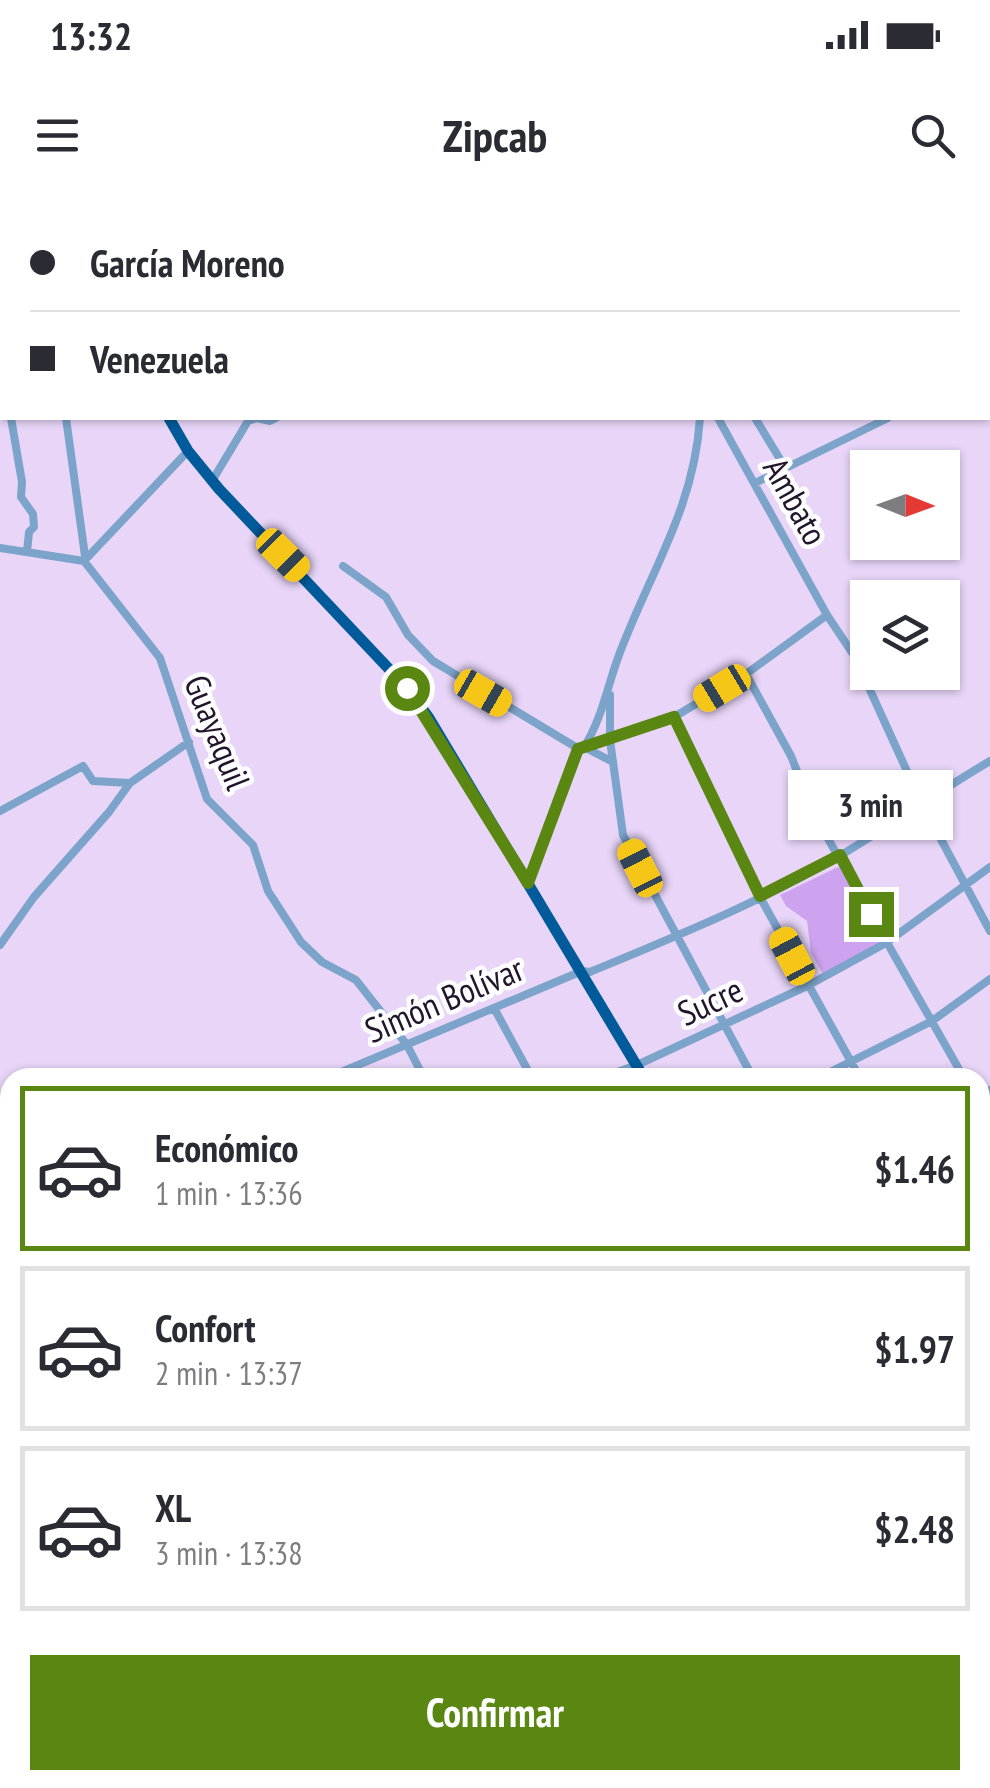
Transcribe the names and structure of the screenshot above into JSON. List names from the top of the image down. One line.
{"streets":{"street":["Ambato","Guayaquil","Simón Bolívar","Sucre"]},"crossings":[["Ambato","Simón Bolívar"],["Ambato","Sucre"],["Guayaquil","Simón Bolívar"]],"north":"right","page":{"status":"13:32","header":"Zipcab","banner":["García Moreno","Venezuela"],"bubble":"3 min","list":[{"name":"Económico","note":"1 min · 13:36","value":"$1.46"},{"name":"Confort","note":"2 min · 13:37","value":"$1.97"},{"name":"XL","note":"3 min · 13:38","value":"$2.48"}],"buttons":"Confirmar"}}
